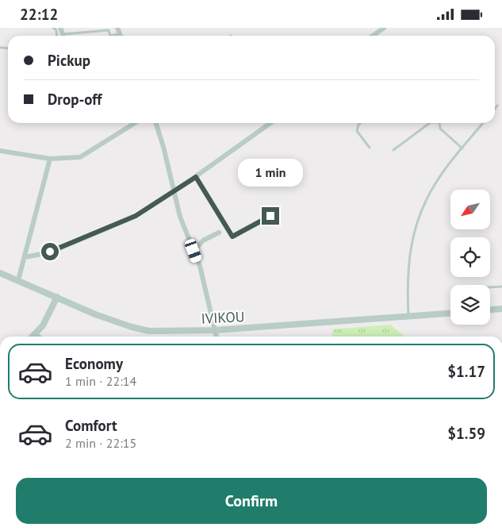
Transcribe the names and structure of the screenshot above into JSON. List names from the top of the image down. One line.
{"streets":{"street":["IVIKOU"]},"north":"bottom left","page":{"status":"22:12","banner":["Pickup","Drop-off"],"bubble":"1 min","list":[{"name":"Economy","note":"1 min · 22:14","value":"$1.17"},{"name":"Comfort","note":"2 min · 22:15","value":"$1.59"}],"buttons":"Confirm"}}
